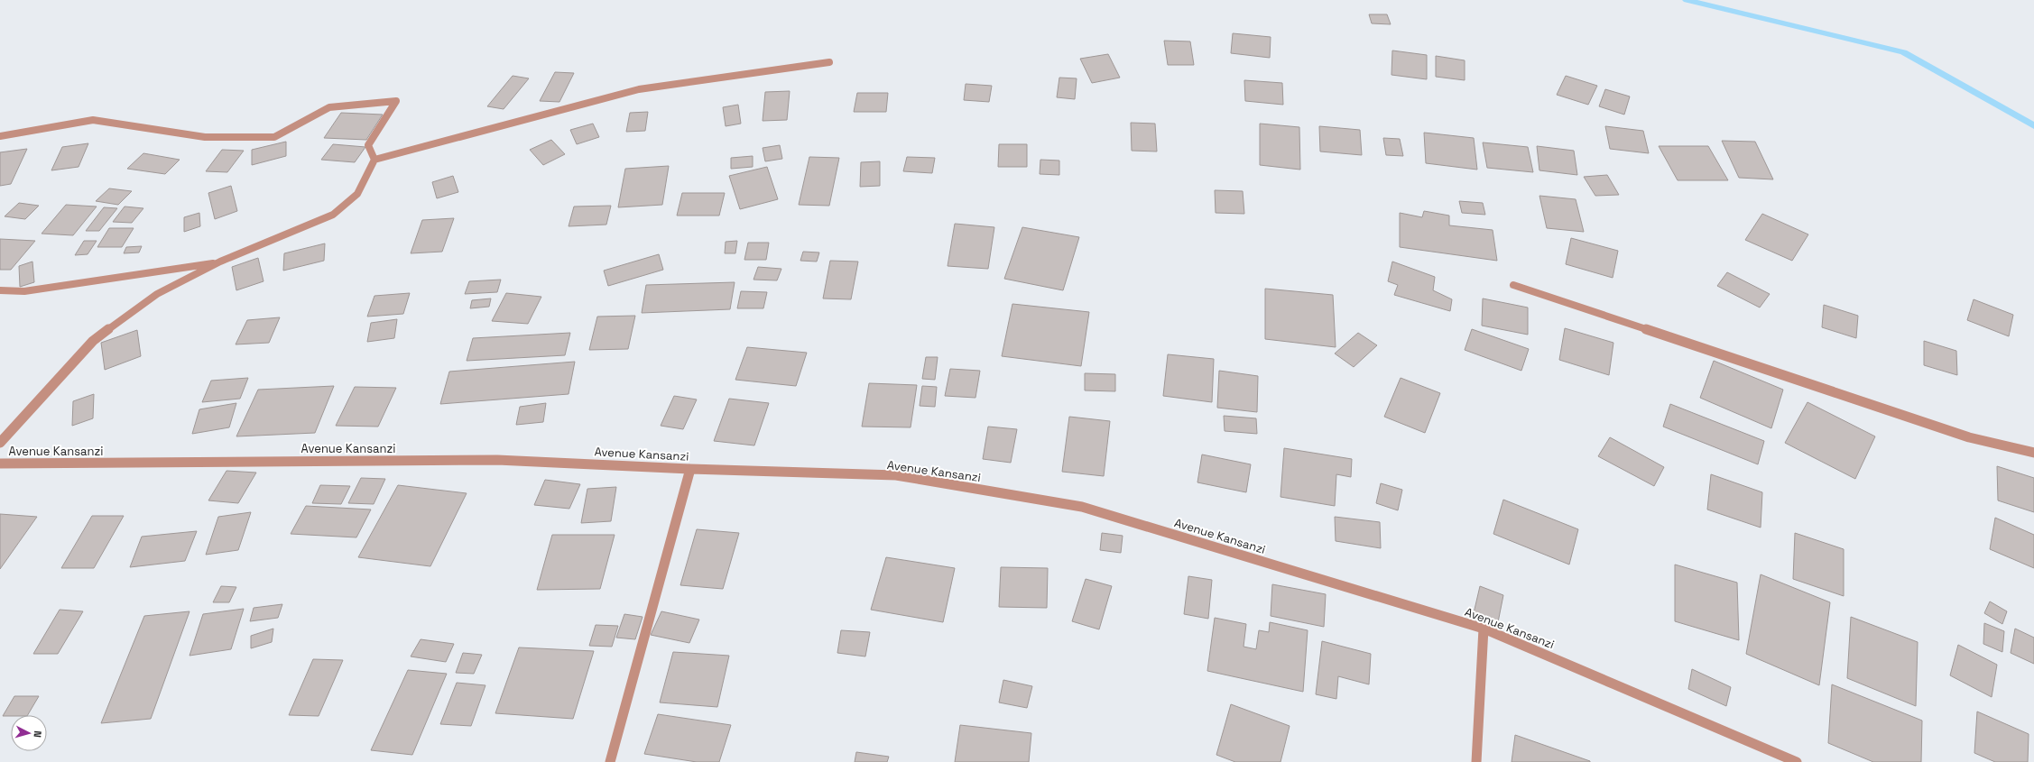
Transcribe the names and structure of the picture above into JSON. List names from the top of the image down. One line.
{"streets":{"street":["Avenue Kansanzi"]},"north":"right"}
